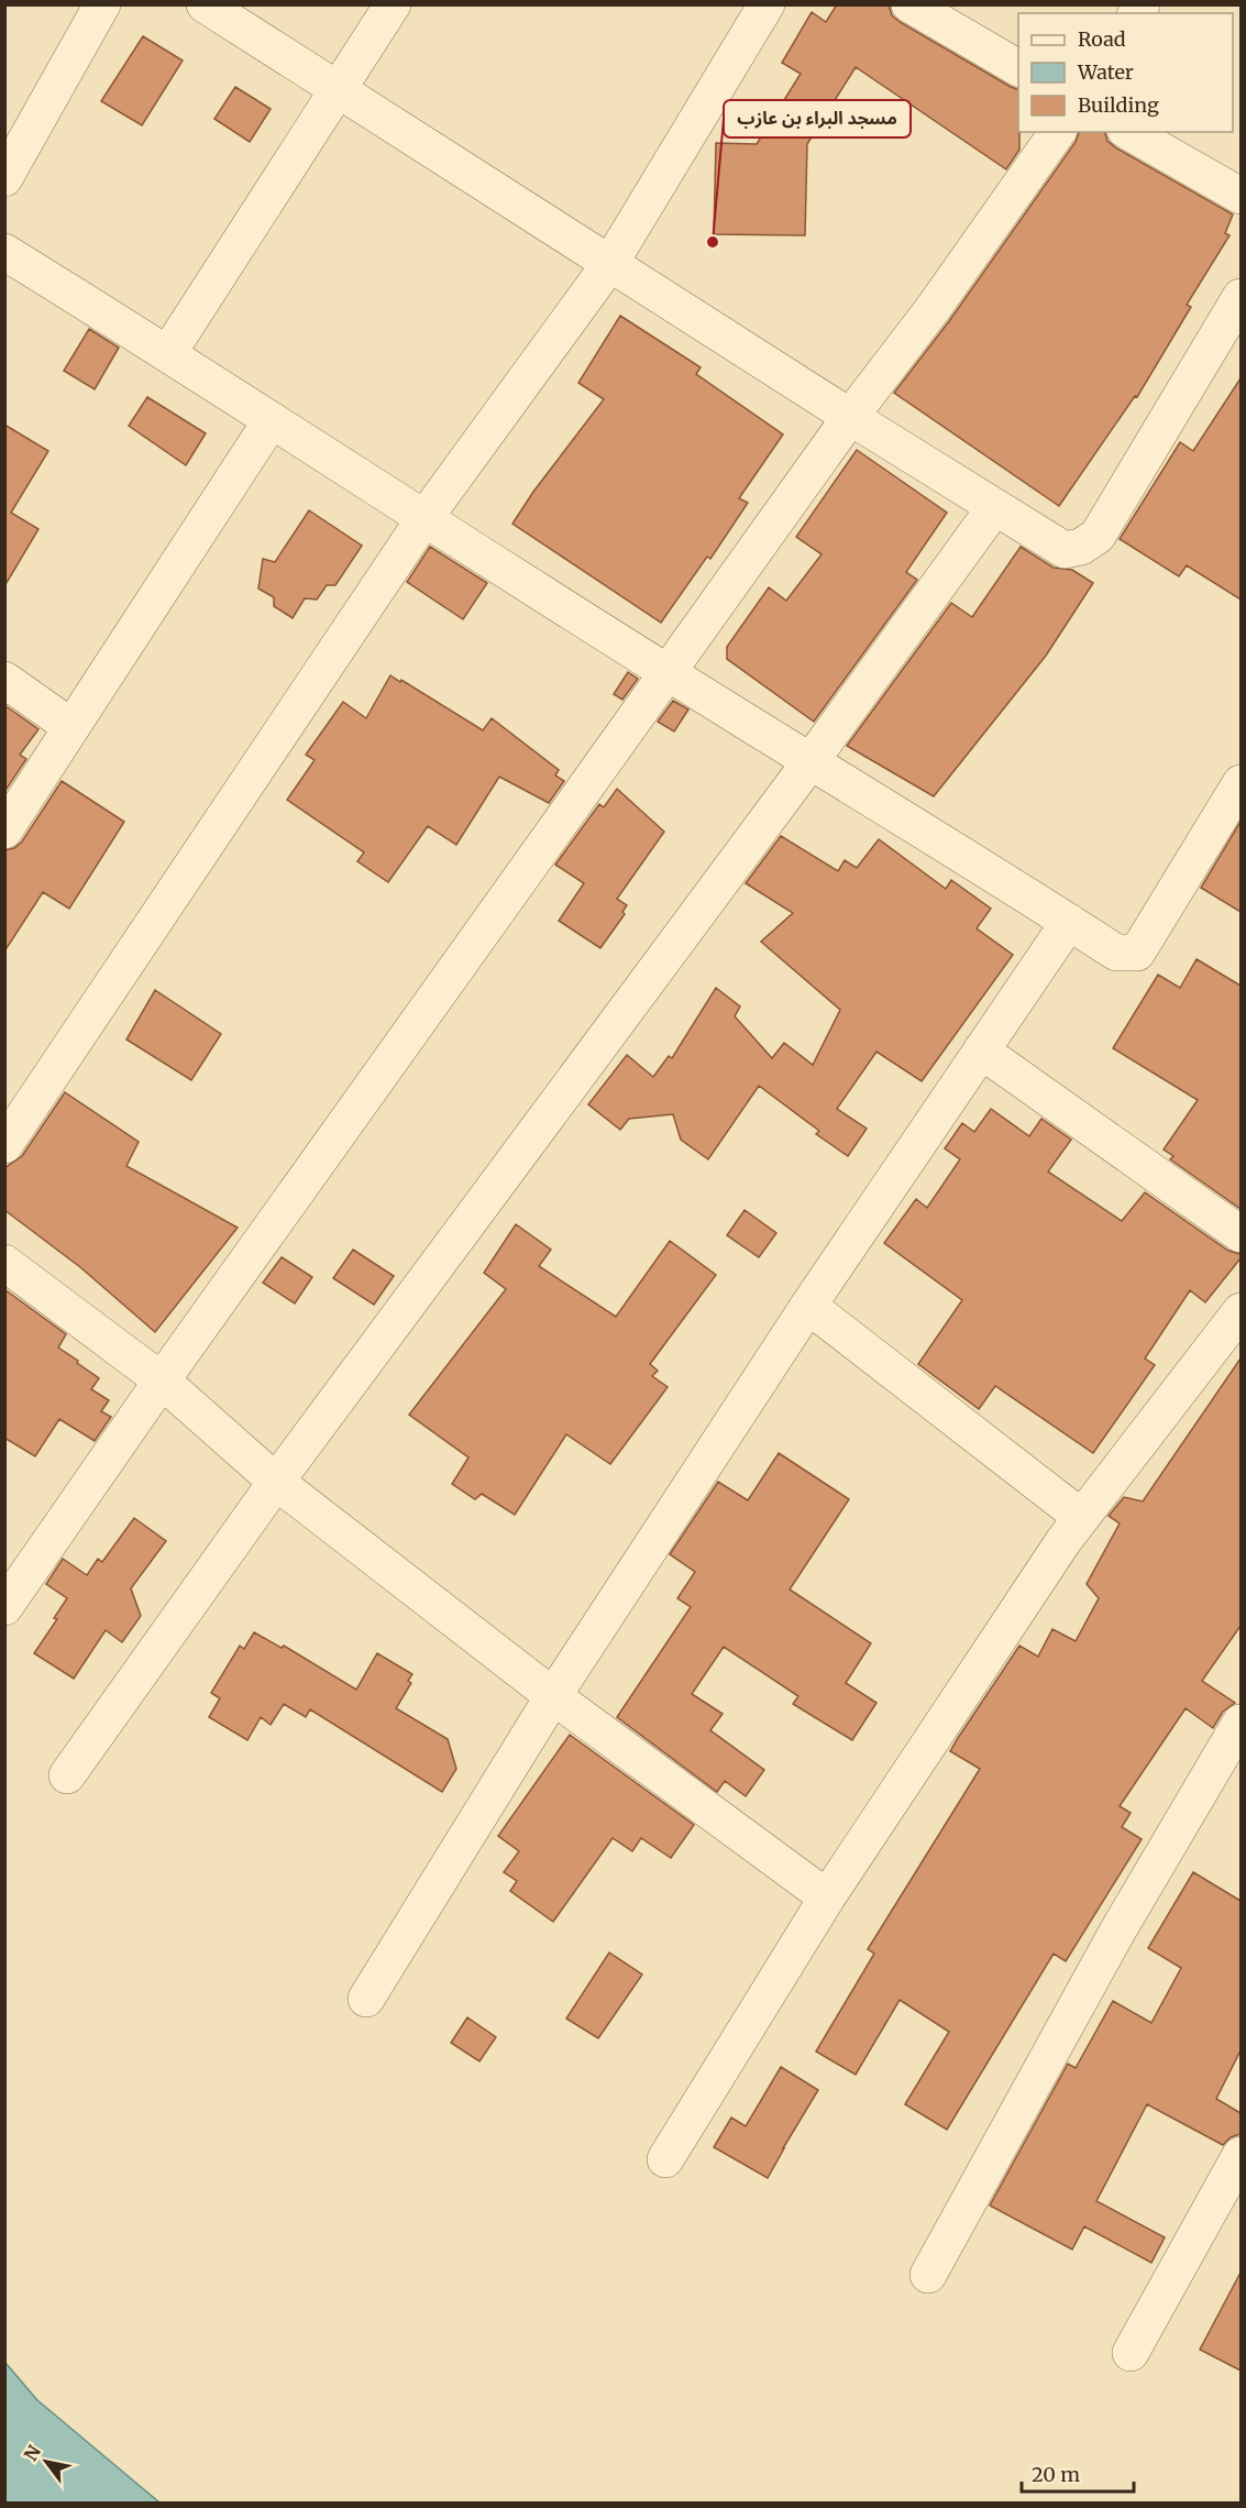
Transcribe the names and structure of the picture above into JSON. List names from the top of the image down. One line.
{"places":["مسجد البراء بن عازب"],"legend":["Road","Water","Building"],"scale_bar":"20 m","north":"top left"}
